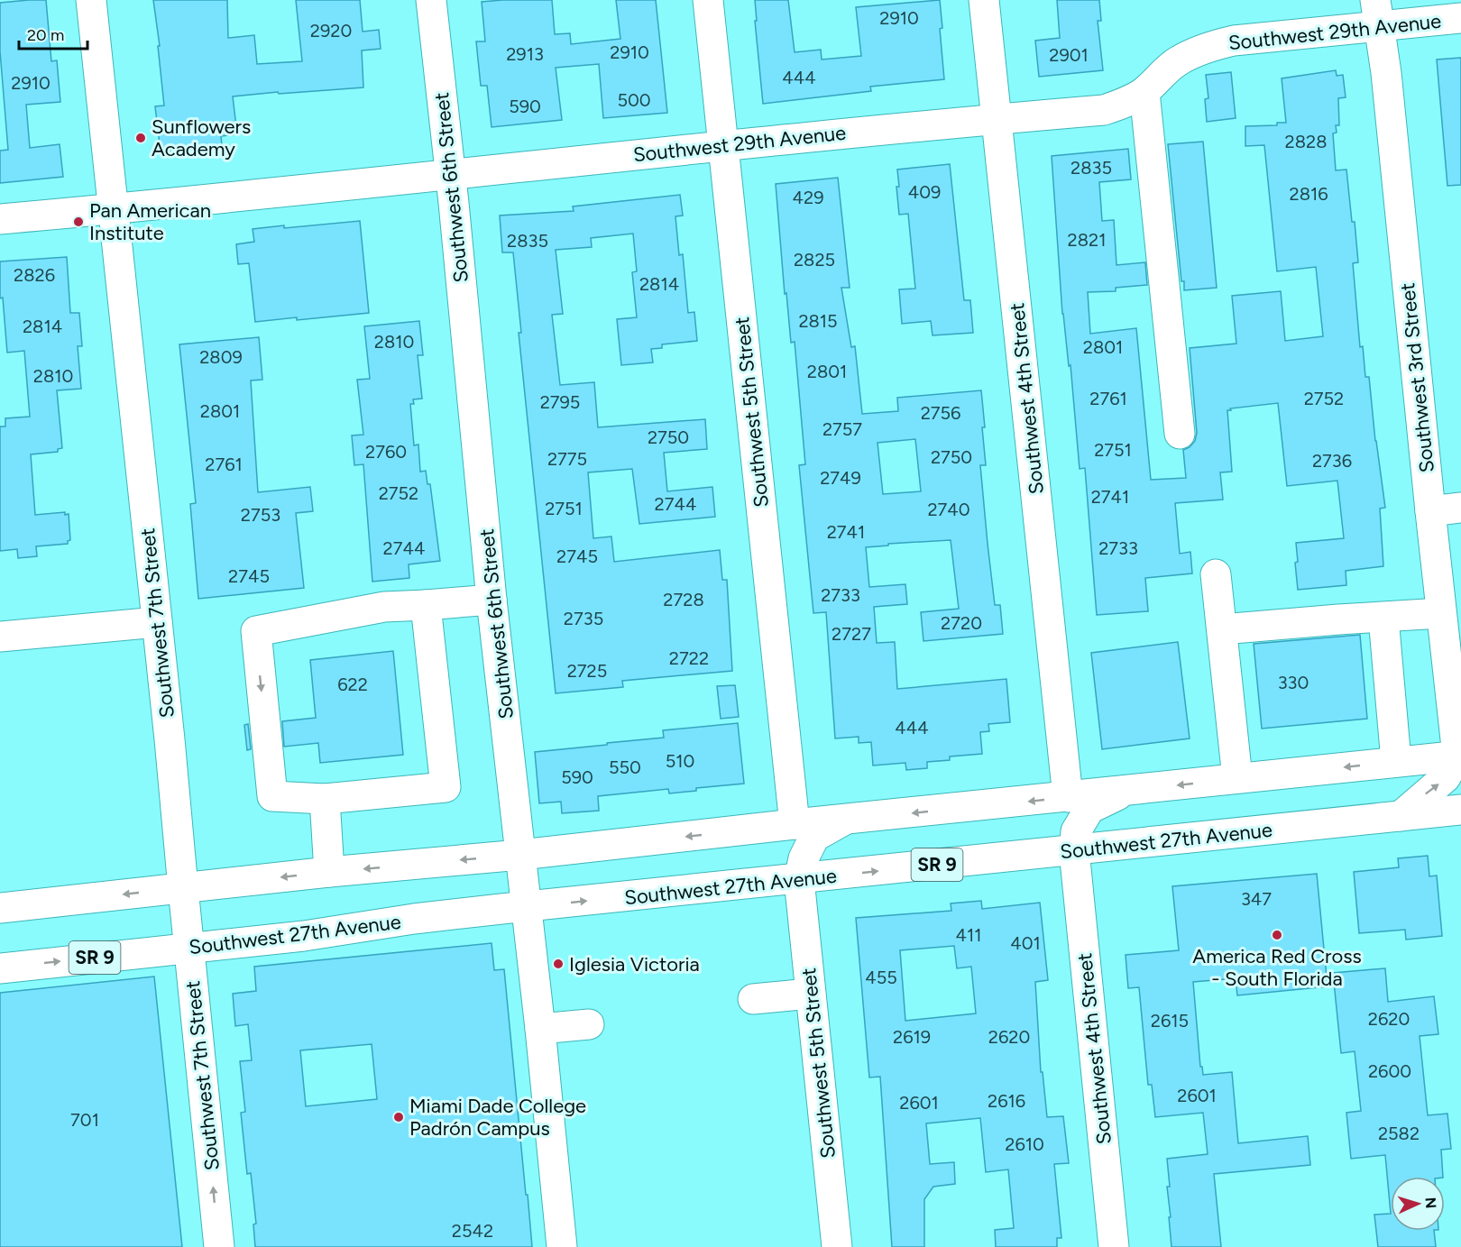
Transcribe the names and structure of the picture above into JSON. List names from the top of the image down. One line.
{"streets":{"main road":["Southwest 29th Avenue","Southwest 6th Street","Southwest 3rd Street","Southwest 4th Street","Southwest 5th Street","Southwest 7th Street","Southwest 27th Avenue","SR 9"]},"crossings":[["Southwest 29th Avenue","Southwest 6th Street"],["Southwest 29th Avenue","Southwest 3rd Street"],["Southwest 29th Avenue","Southwest 4th Street"],["Southwest 29th Avenue","Southwest 5th Street"],["Southwest 29th Avenue","Southwest 7th Street"],["Southwest 6th Street","Southwest 27th Avenue"],["Southwest 4th Street","Southwest 27th Avenue"],["Southwest 5th Street","Southwest 27th Avenue"],["Southwest 7th Street","Southwest 27th Avenue"]],"places":["Sunflowers Academy","Pan American Institute","America Red Cross - South Florida","Iglesia Victoria","Miami Dade College Padrón Campus"],"house_numbers":["2910","2920","2910","2913","2901","444","2910","500","590","2828","2835","409","2816","429","2821","2835","2825","2826","2814","2815","2814","2810","2801","2809","2801","2810","2761","2752","2795","2801","2756","2757","2750","2751","2760","2750","2775","2736","2761","2749","2752","2741","2744","2751","2740","2753","2741","2744","2733","2745","2745","2733","2728","2735","2720","2727","2722","2725","330","622","444","510","550","590","347","411","401","455","2620","2615","2619","2620","2600","2601","2616","2601","701","2582","2610","2542"],"scale_bar":"20 m","north":"right"}
